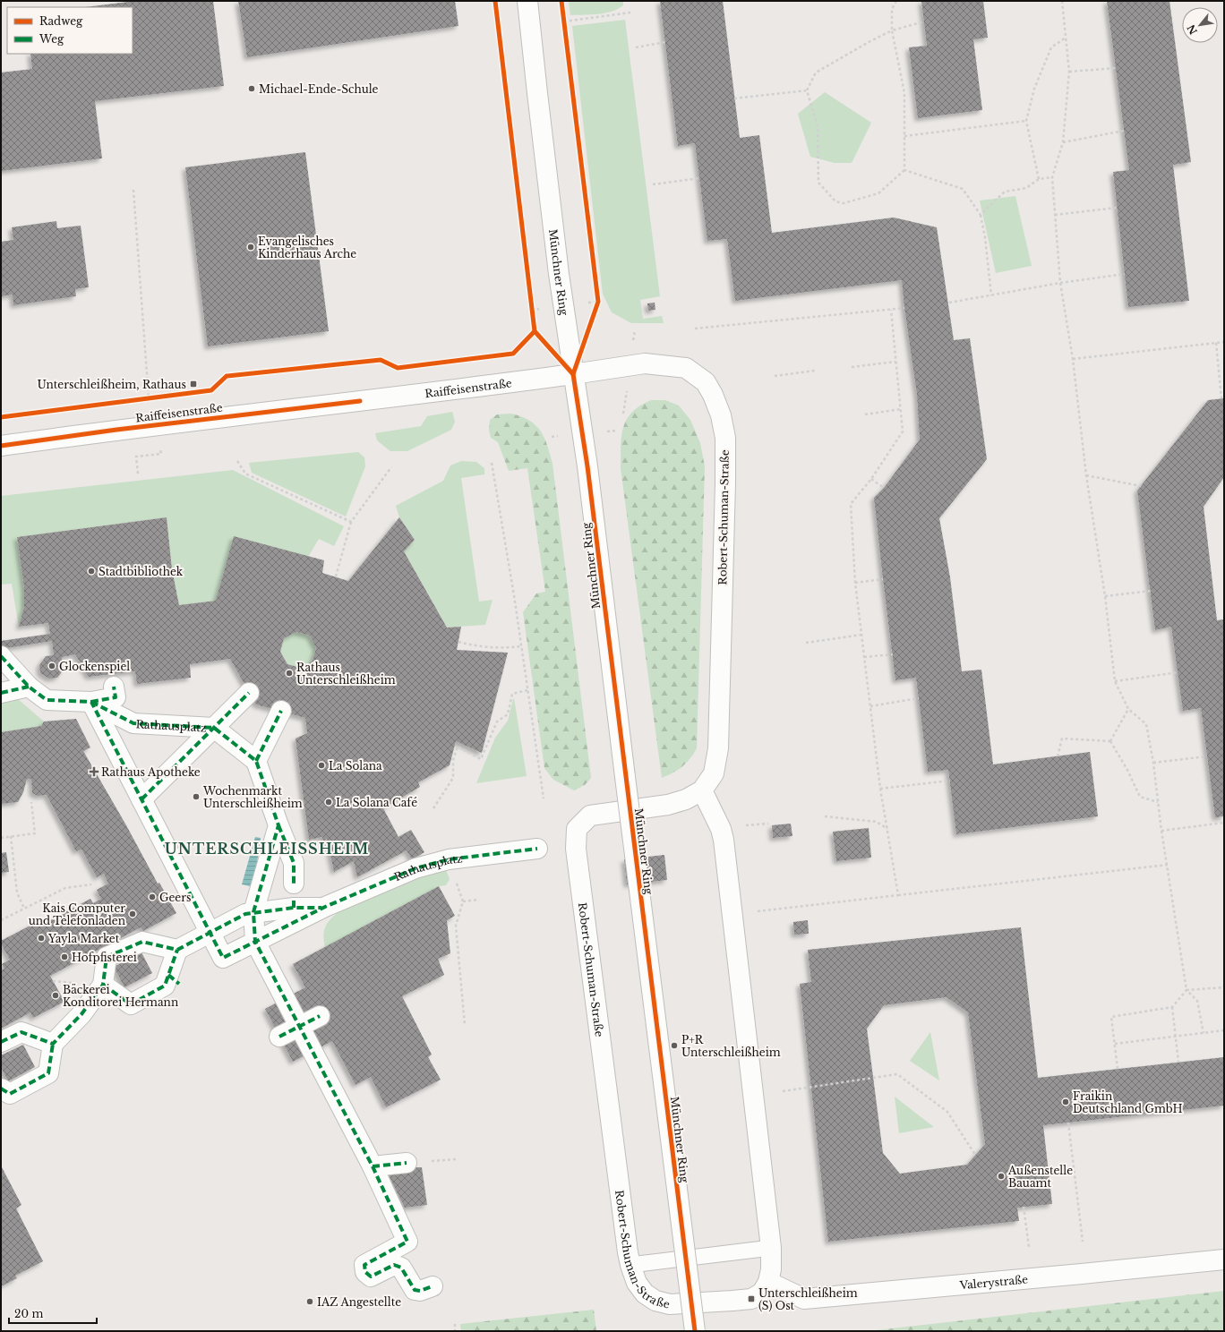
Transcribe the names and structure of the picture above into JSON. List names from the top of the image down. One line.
{"streets":{"street":["Münchner Ring","Raiffeisenstraße","Robert-Schuman-Straße","Rathausplatz","Valerystraße"]},"crossings":[["Münchner Ring","Raiffeisenstraße"],["Münchner Ring","Robert-Schuman-Straße"],["Raiffeisenstraße","Robert-Schuman-Straße"],["Robert-Schuman-Straße","Valerystraße"]],"districts":["UNTERSCHLEISSHEIM"],"places":{"other":["Michael-Ende-Schule","Evangelisches Kinderhaus Arche","Stadtbibliothek","Glockenspiel","Rathaus Unterschleißheim","La Solana","Wochenmarkt Unterschleißheim","La Solana Café","Geers","Kais Computer und Telefonladen","Yayla Market","Hofpfisterei","Bäckerei Konditorei Hermann","P+R Unterschleißheim","Fraikin Deutschland GmbH","Außenstelle Bauamt","IAZ Angestellte"],"transit":["Unterschleißheim, Rathaus","Unterschleißheim (S) Ost"],"health":["Rathaus Apotheke"]},"legend":["Radweg","Weg"],"scale_bar":"20 m","north":"bottom left"}
